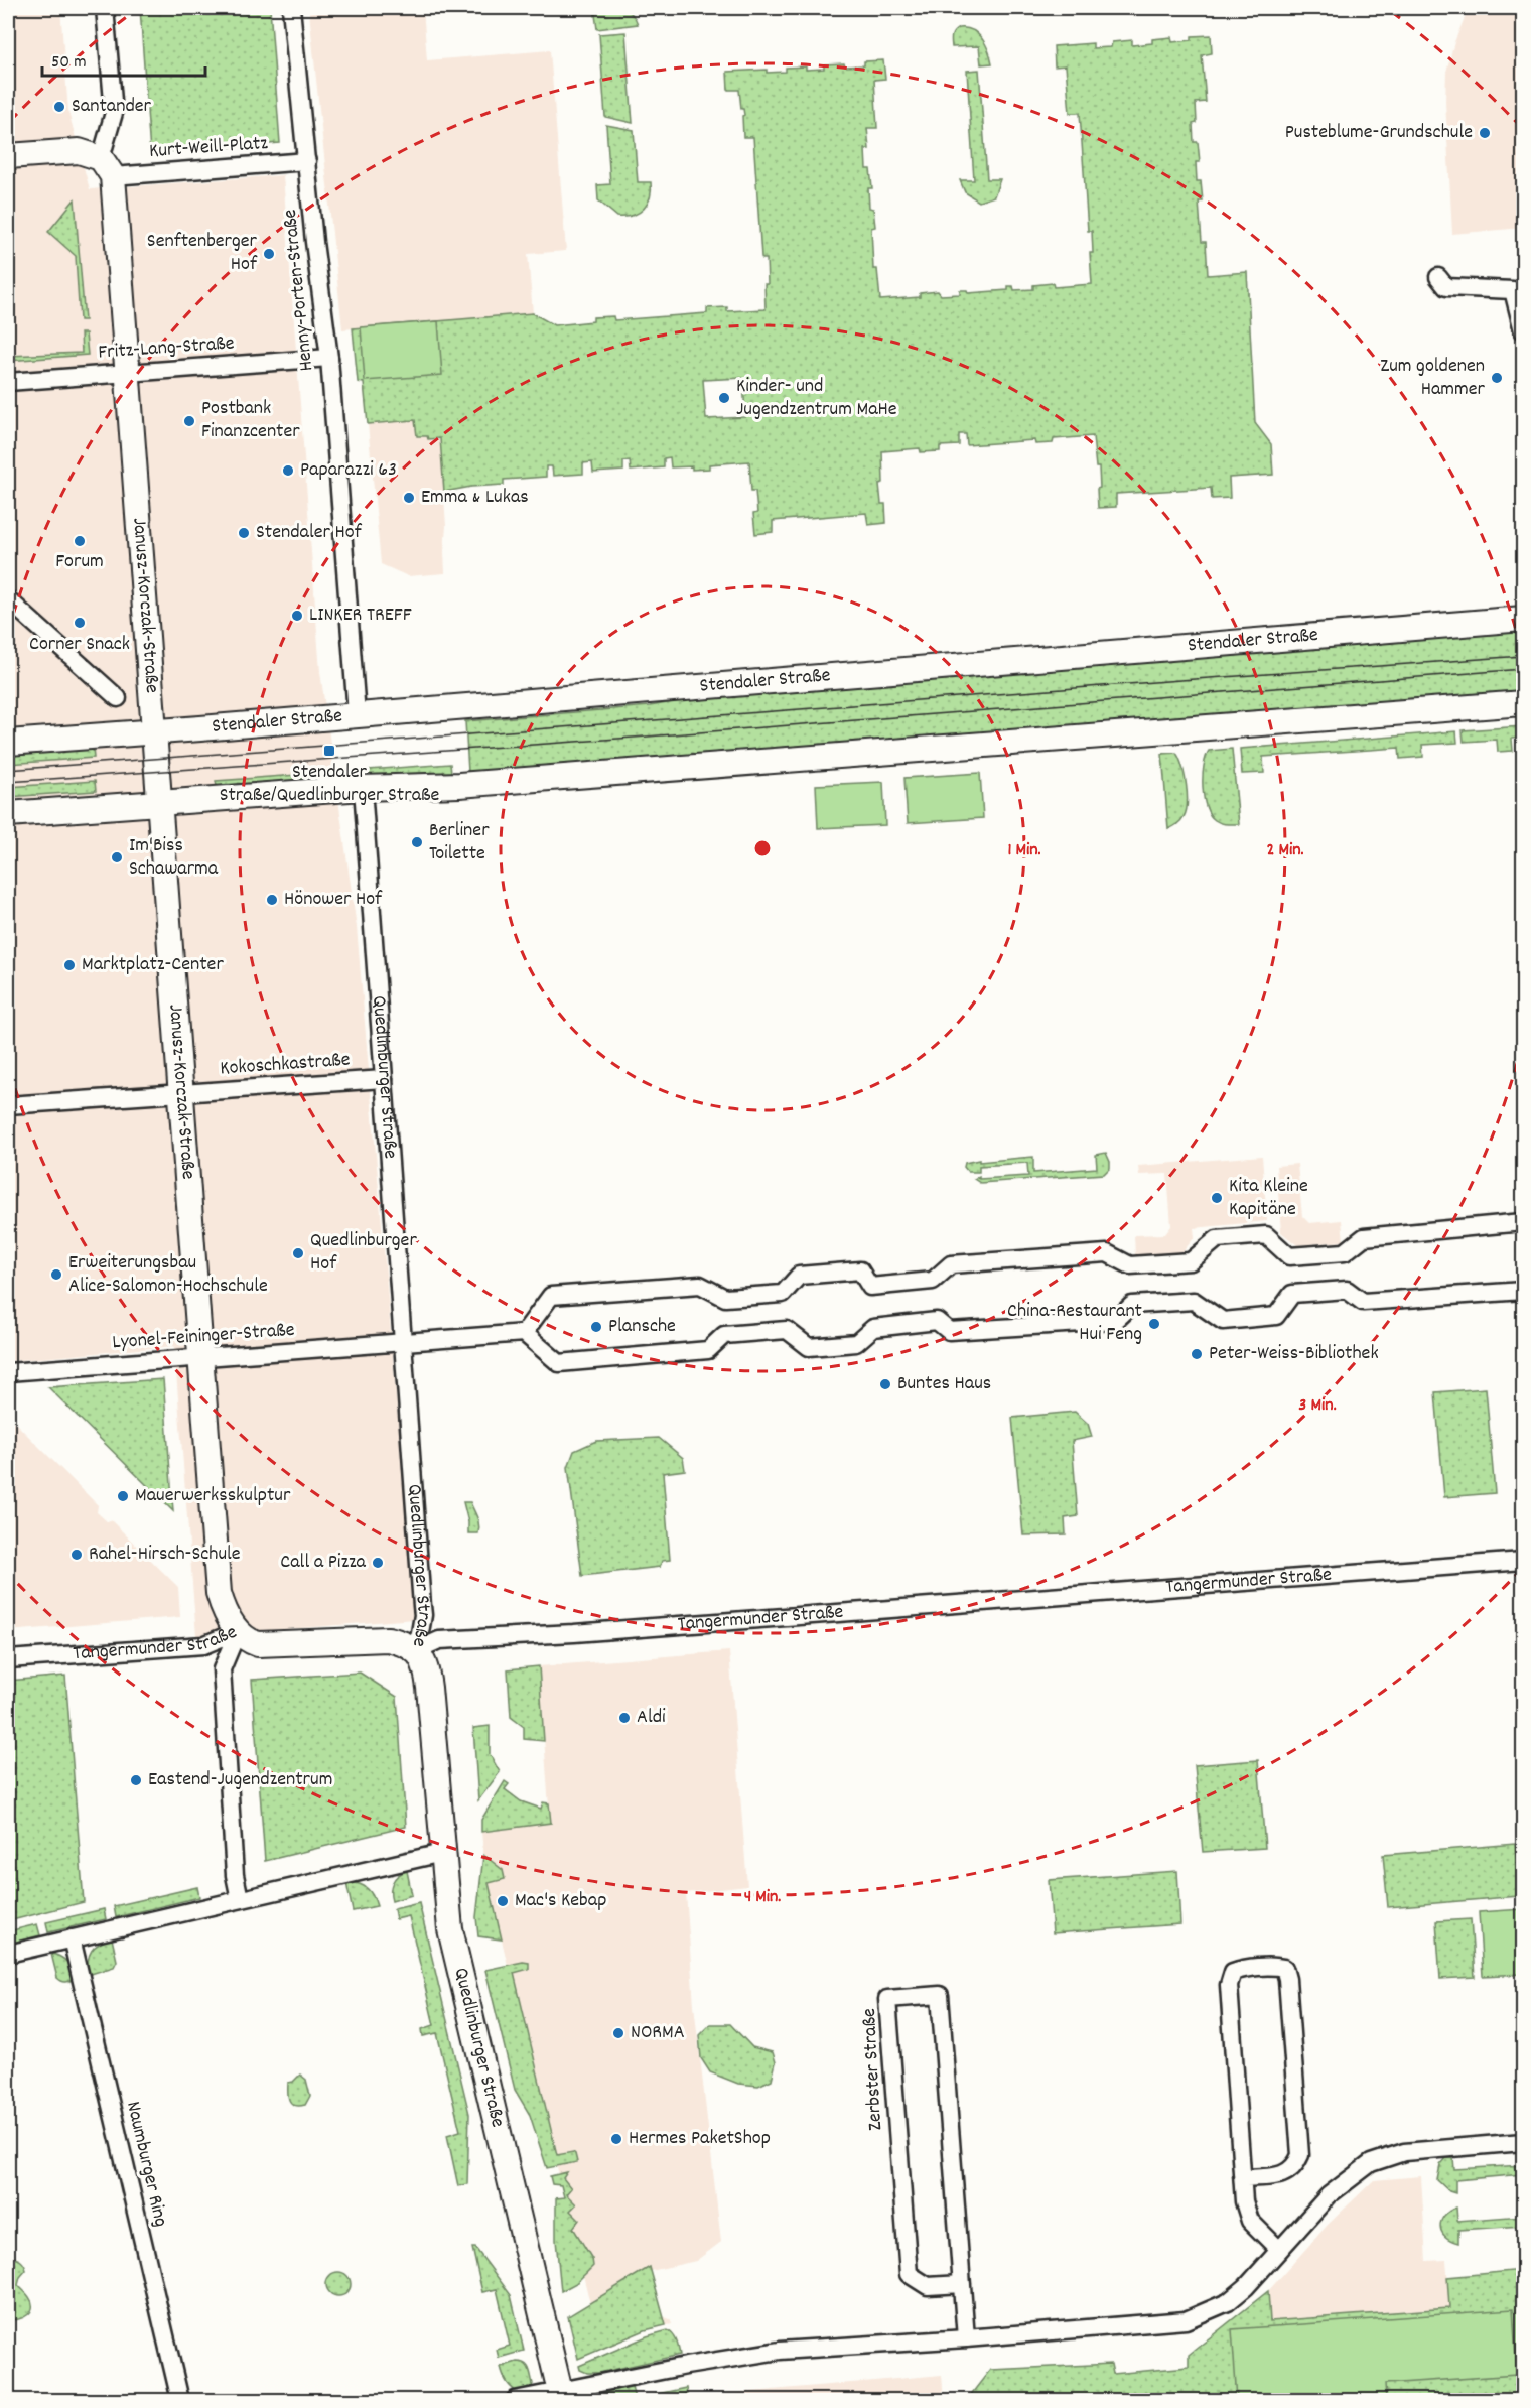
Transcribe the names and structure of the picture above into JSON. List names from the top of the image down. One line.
{"streets":{"main road":["Janusz-Korczak-Straße","Stendaler Straße","Quedlinburger Straße","Tangermünder Straße"],"street":["Kurt-Weill-Platz","Henny-Porten-Straße","Fritz-Lang-Straße","Kokoschkastraße","Lyonel-Feininger-Straße","Zerbster Straße","Naumburger Ring"]},"crossings":[["Kurt-Weill-Platz","Henny-Porten-Straße"],["Kurt-Weill-Platz","Janusz-Korczak-Straße"],["Henny-Porten-Straße","Fritz-Lang-Straße"],["Henny-Porten-Straße","Stendaler Straße"],["Fritz-Lang-Straße","Janusz-Korczak-Straße"],["Janusz-Korczak-Straße","Stendaler Straße"],["Janusz-Korczak-Straße","Kokoschkastraße"],["Janusz-Korczak-Straße","Lyonel-Feininger-Straße"],["Janusz-Korczak-Straße","Tangermünder Straße"],["Kokoschkastraße","Quedlinburger Straße"],["Quedlinburger Straße","Lyonel-Feininger-Straße"],["Quedlinburger Straße","Tangermünder Straße"]],"places":{"other":["Santander","Pusteblume-Grundschule","Senftenberger Hof","Zum goldenen Hammer","Kinder- und Jugendzentrum MaHe","Postbank Finanzcenter","Paparazzi 63","Emma & Lukas","Stendaler Hof","Forum","LINKER TREFF","Corner Snack","Berliner Toilette","Im'Biss Schawarma","Hönower Hof","Marktplatz-Center","Kita Kleine Kapitäne","Quedlinburger Hof","Erweiterungsbau Alice-Salomon-Hochschule","China-Restaurant Hui Feng","Plansche","Peter-Weiss-Bibliothek","Buntes Haus","Mauerwerksskulptur","Rahel-Hirsch-Schule","Call a Pizza","Aldi","Eastend-Jugendzentrum","Mac's Kebap","NORMA","Hermes PaketShop"],"transit":["Stendaler Straße/Quedlinburger Straße"]},"scale_bar":"50 m","rings":["1 Min.","2 Min.","3 Min.","4 Min."]}
